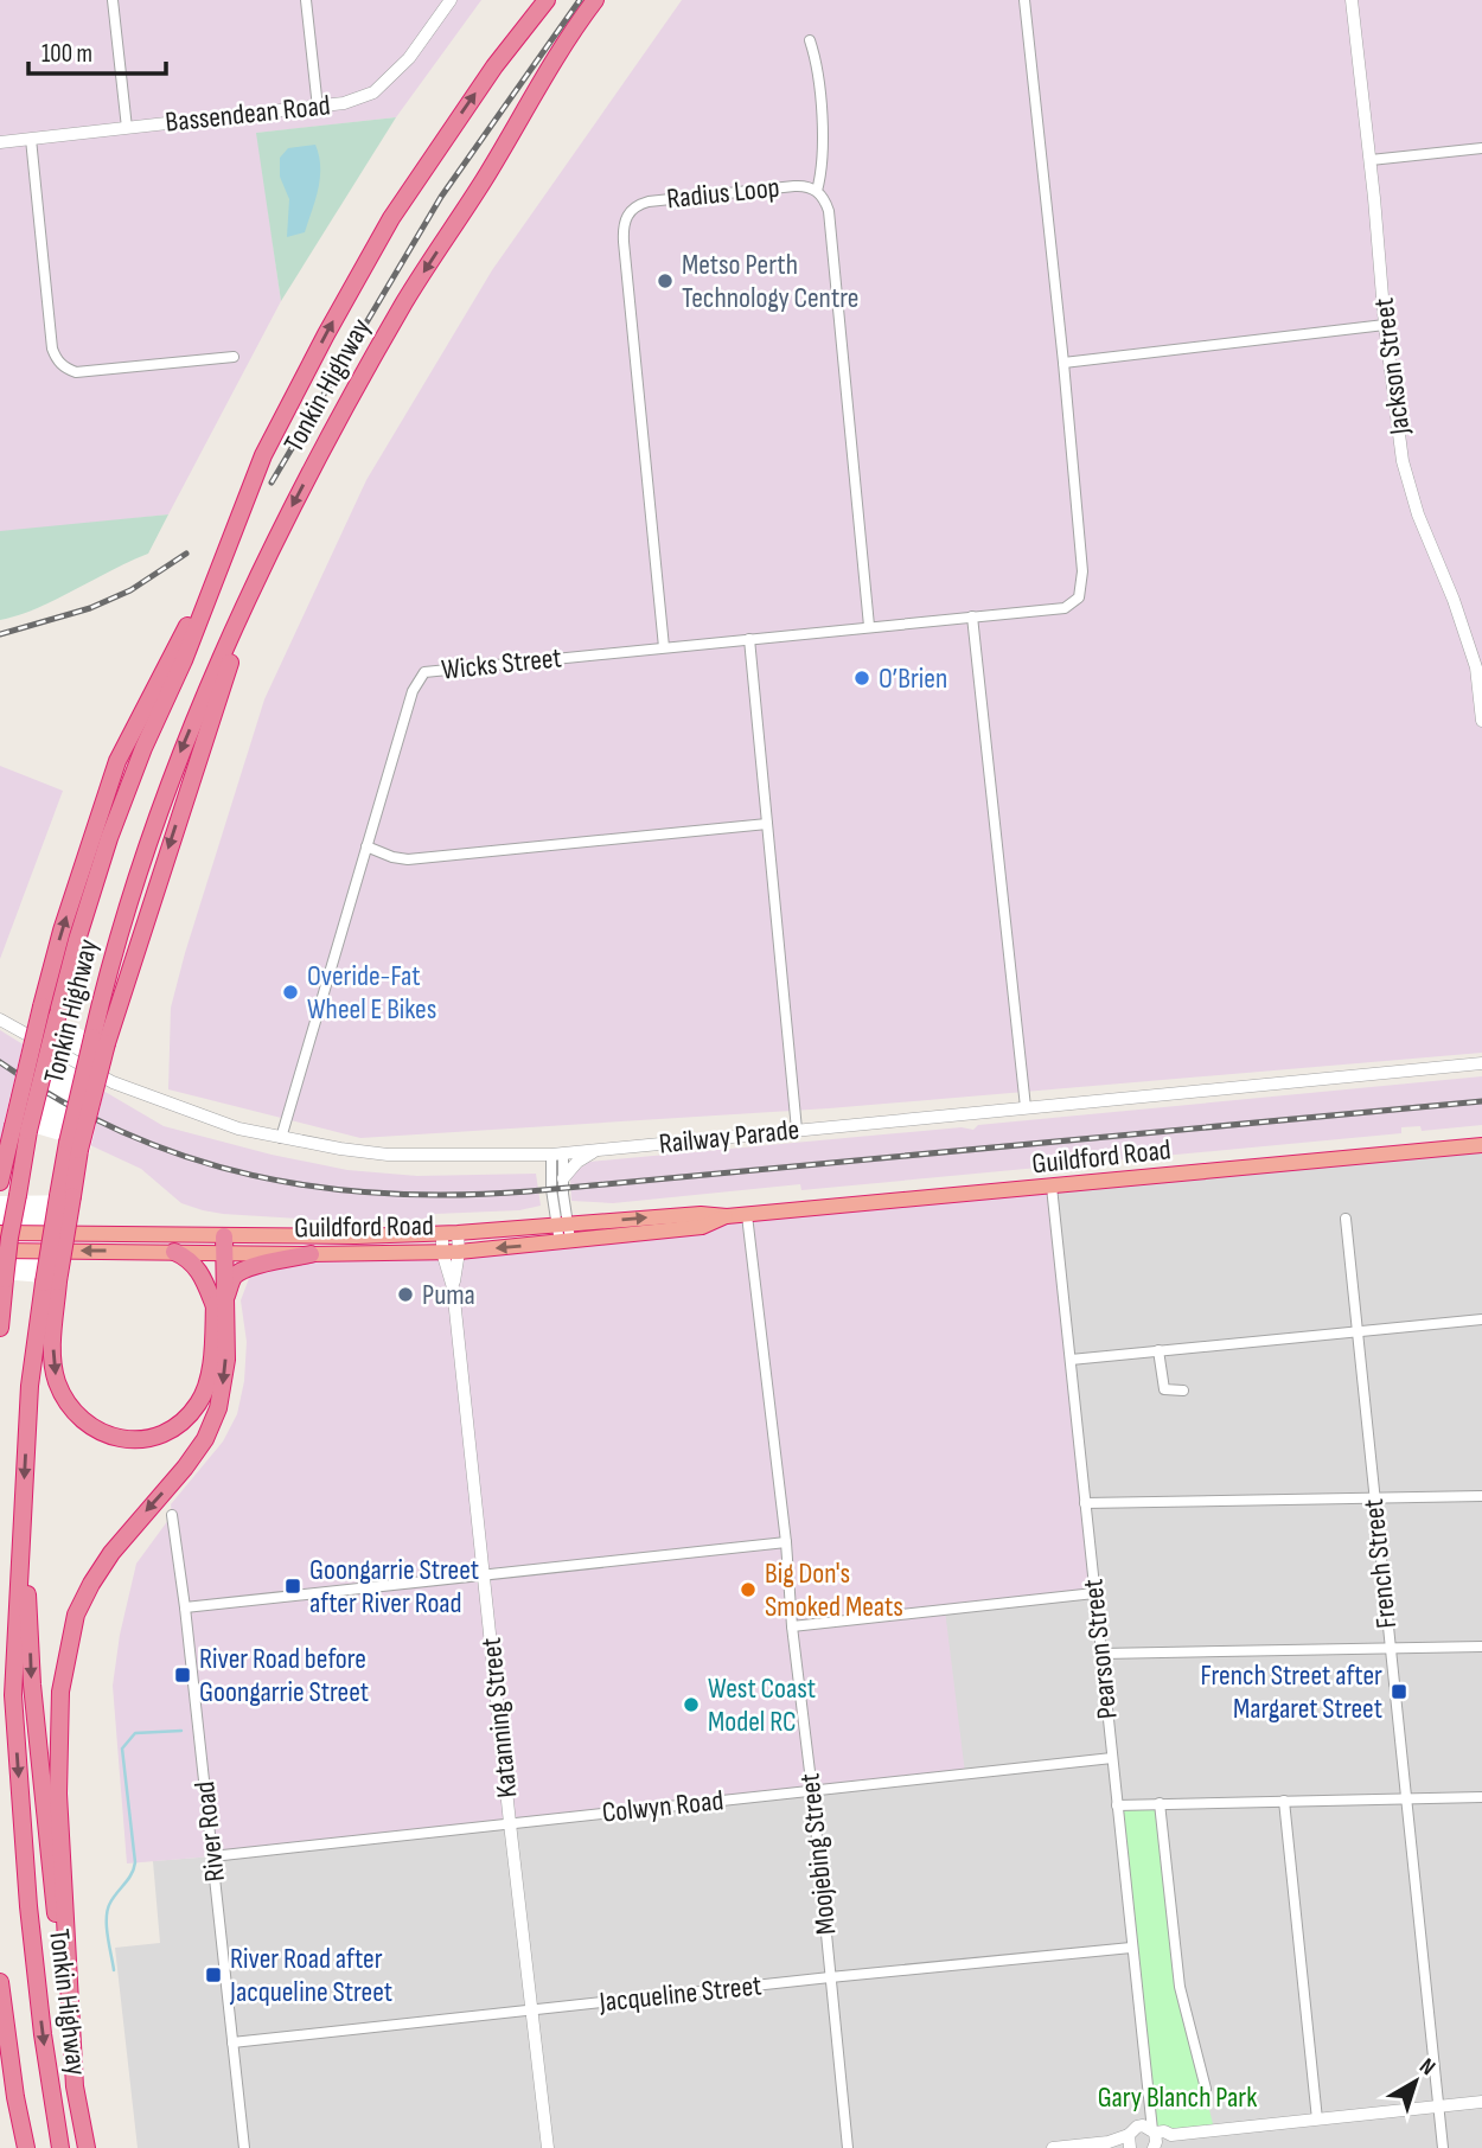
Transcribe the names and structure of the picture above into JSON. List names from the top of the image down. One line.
{"streets":{"highway":["Tonkin Highway","Guildford Road"],"street":["Bassendean Road","Radius Loop","Jackson Street","Wicks Street","Railway Parade","French Street","Pearson Street","Katanning Street","Colwyn Road","River Road","Moojebing Street","Jacqueline Street"]},"crossings":[["Radius Loop","Wicks Street"],["Wicks Street","Railway Parade"],["Guildford Road","Pearson Street"],["Guildford Road","Katanning Street"],["Guildford Road","Moojebing Street"],["Pearson Street","Colwyn Road"],["Pearson Street","Jacqueline Street"],["Katanning Street","Colwyn Road"],["Katanning Street","Jacqueline Street"],["Colwyn Road","River Road"],["Colwyn Road","Moojebing Street"],["River Road","Jacqueline Street"],["Moojebing Street","Jacqueline Street"]],"parks":["Gary Blanch Park"],"places":{"other":["Metso Perth Technology Centre","O’Brien","Overide-Fat Wheel E Bikes","Puma","Big Don's Smoked Meats","West Coast Model RC"],"transit":["Goongarrie Street after River Road","River Road before Goongarrie Street","French Street after Margaret Street","River Road after Jacqueline Street"]},"scale_bar":"100 m","north":"top right"}
